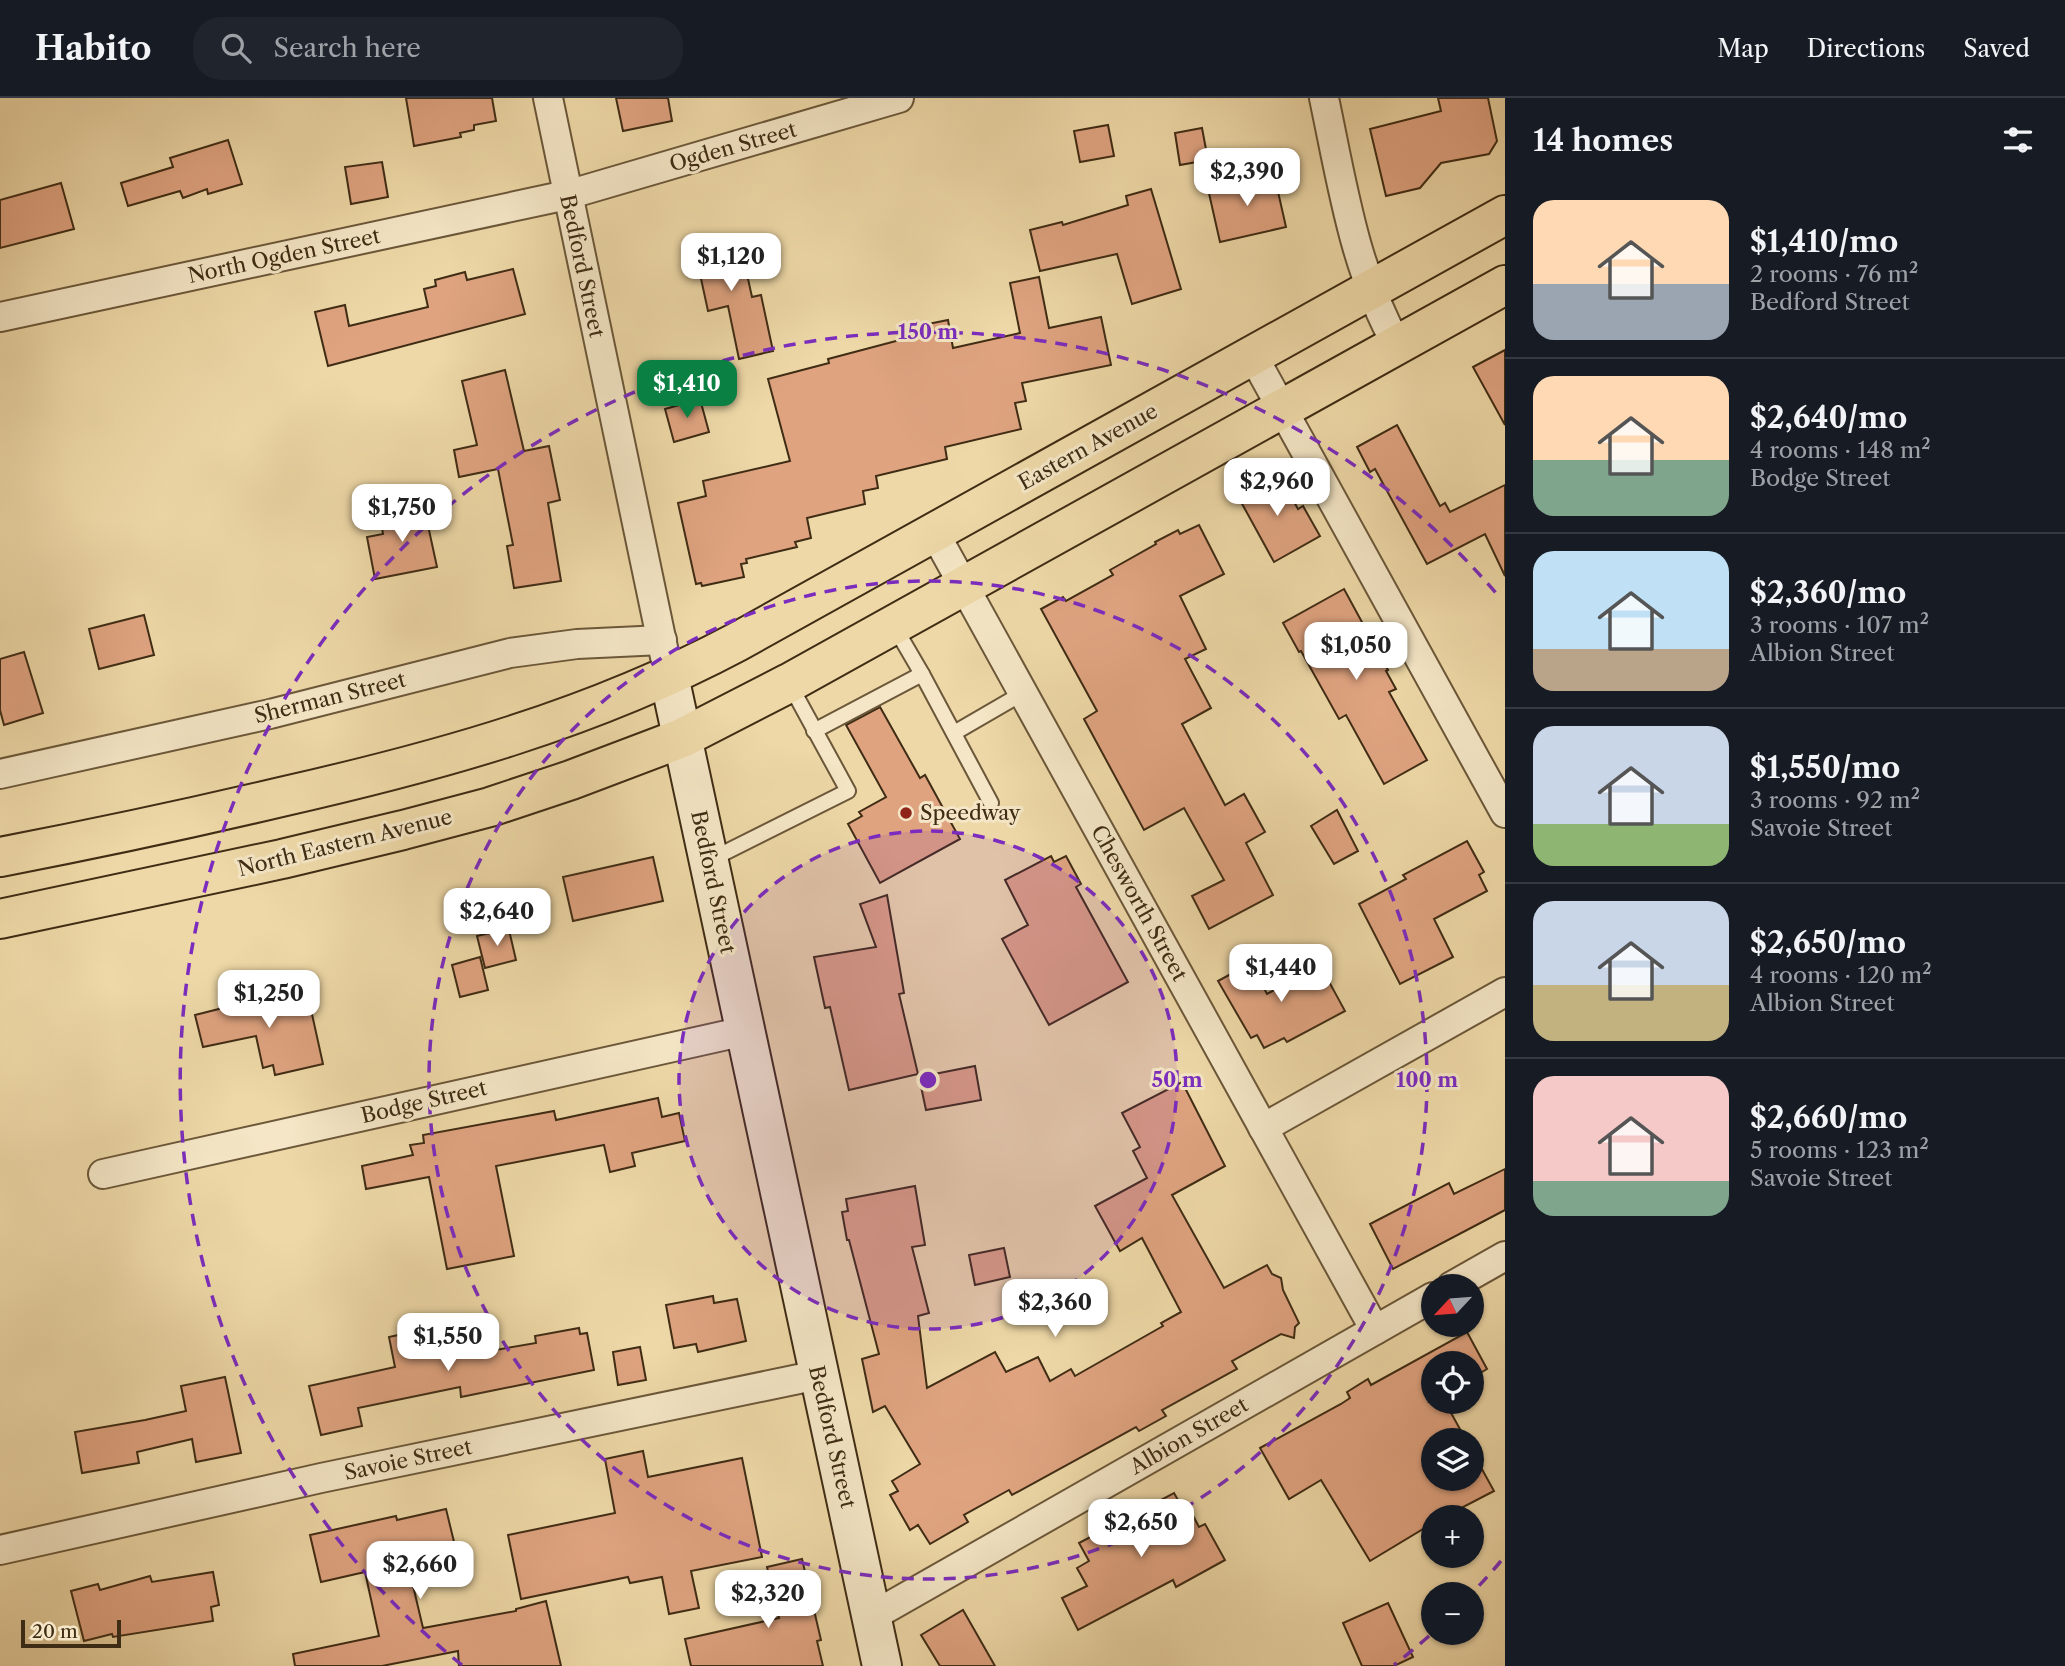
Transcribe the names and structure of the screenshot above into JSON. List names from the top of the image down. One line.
{"streets":{"main road":["Bedford Street","Eastern Avenue","North Eastern Avenue"],"street":["Ogden Street","North Ogden Street","Sherman Street","Chesworth Street","Bodge Street","Albion Street","Savoie Street"]},"crossings":[["Ogden Street","North Ogden Street"],["Ogden Street","Bedford Street"],["North Ogden Street","Bedford Street"],["Bedford Street","Eastern Avenue"],["Bedford Street","Sherman Street"],["Bedford Street","North Eastern Avenue"],["Bedford Street","Bodge Street"],["Bedford Street","Albion Street"],["Bedford Street","Savoie Street"],["Eastern Avenue","Sherman Street"],["Eastern Avenue","Chesworth Street"],["Chesworth Street","Albion Street"]],"places":["Speedway"],"scale_bar":"20 m","north":"bottom left","page":{"header":"Habito","search":"Search here","nav":["Map","Directions","Saved"],"heading":"14 homes","price":["$2,390","$1,120","$1,410","$2,960","$1,750","$1,050","$2,640","$1,440","$1,250","$2,360","$1,550","$2,650","$2,660","$2,320"],"list":[{"name":"$1,410/mo","note":"2 rooms · 76 m² · Bedford Street"},{"name":"$2,640/mo","note":"4 rooms · 148 m² · Bodge Street"},{"name":"$2,360/mo","note":"3 rooms · 107 m² · Albion Street"},{"name":"$1,550/mo","note":"3 rooms · 92 m² · Savoie Street"},{"name":"$2,650/mo","note":"4 rooms · 120 m² · Albion Street"},{"name":"$2,660/mo","note":"5 rooms · 123 m² · Savoie Street"}],"map_buttons":["+","−"],"scale":"20 m"},"rings":["150 m","50 m","100 m"]}
